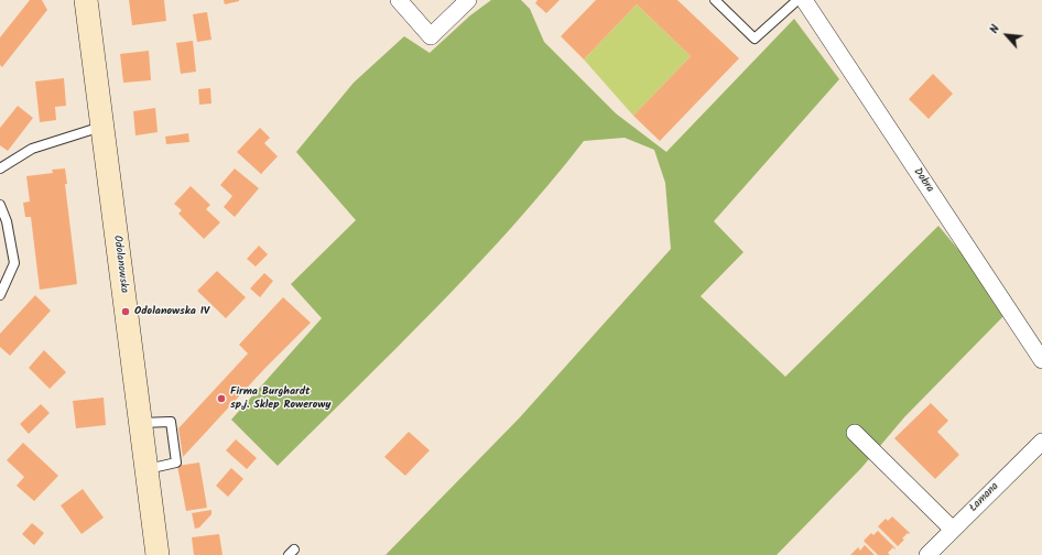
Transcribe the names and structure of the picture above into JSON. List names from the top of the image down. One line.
{"streets":{"main road":["Odolanowska"],"street":["Dobra","Łamana"]},"places":["Odolanowska IV","Firma Burghardt sp.j. Sklep Rowerowy"],"north":"top left"}
